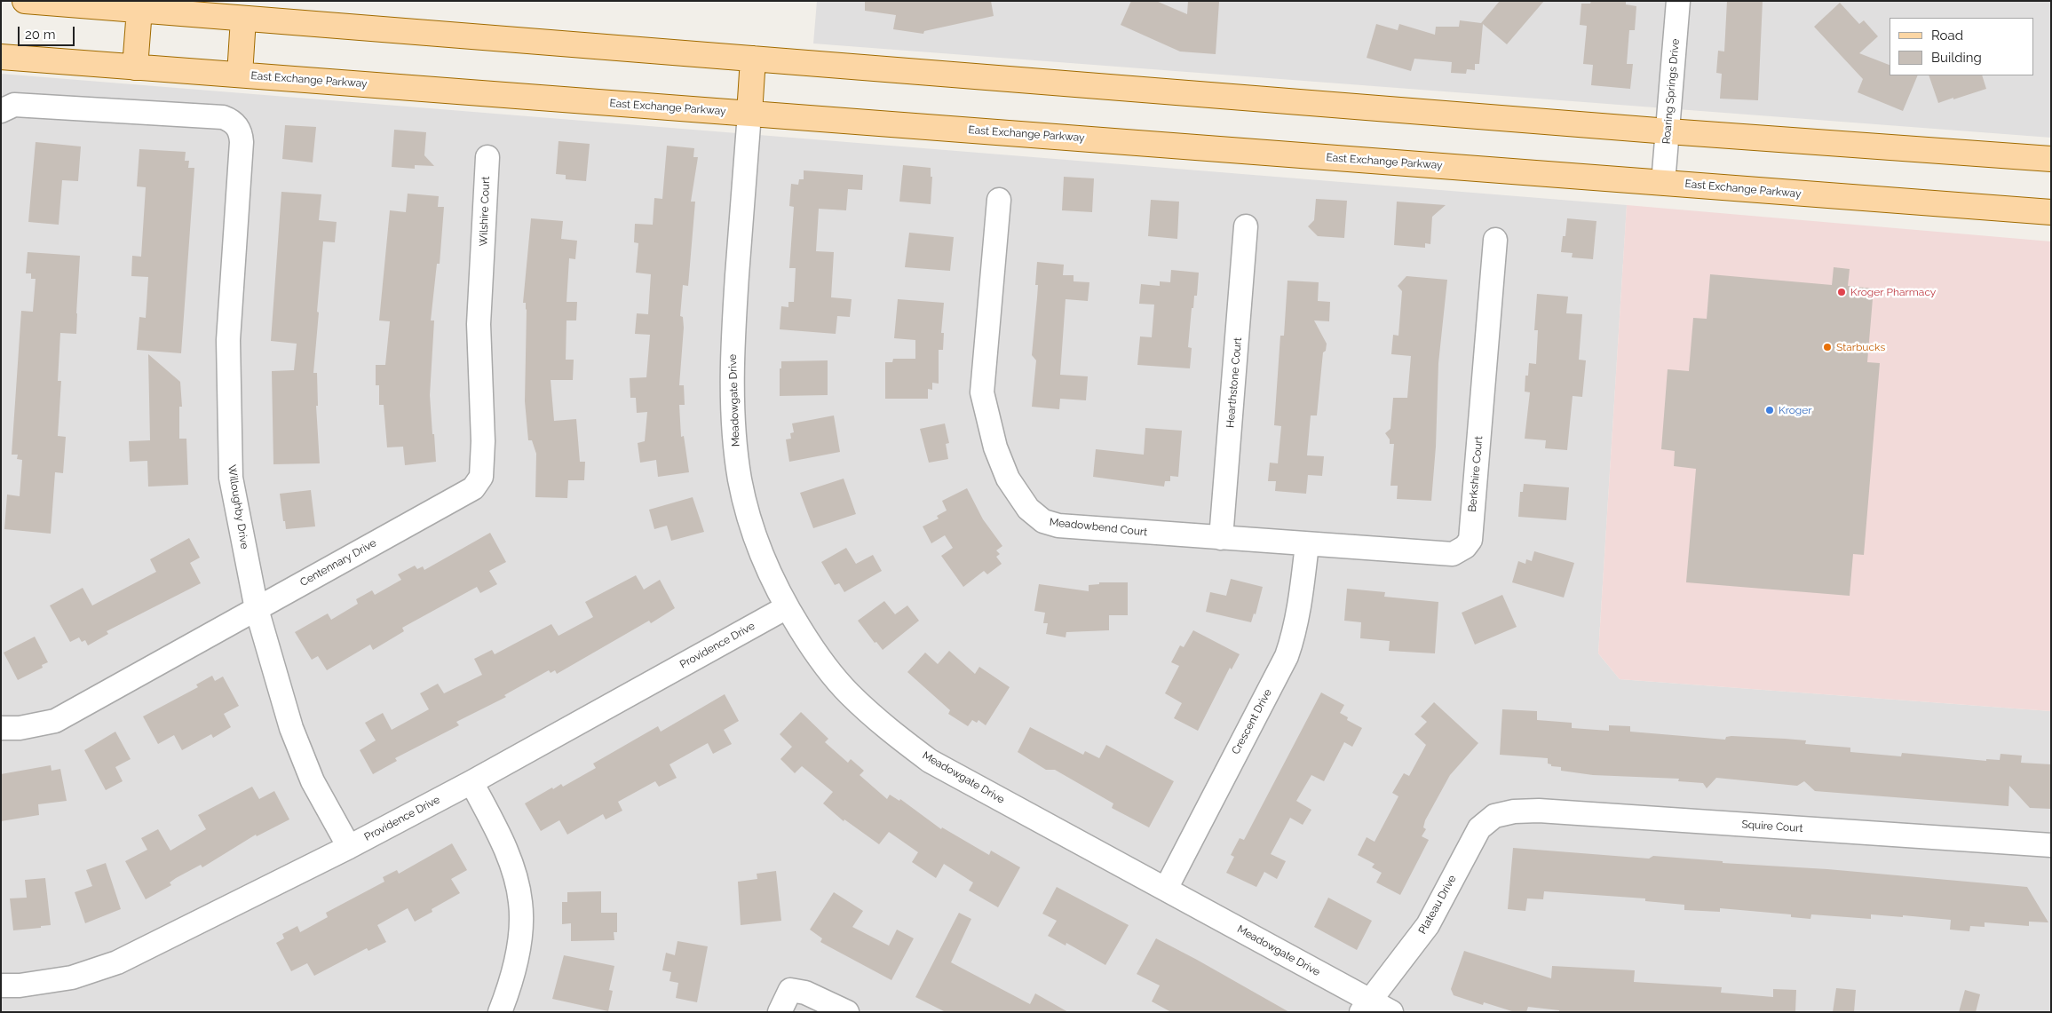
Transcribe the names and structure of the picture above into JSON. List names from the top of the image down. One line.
{"streets":{"main road":["East Exchange Parkway"],"street":["Roaring Springs Drive","Wilshire Court","Hearthstone Court","Meadowgate Drive","Berkshire Court","Willoughby Drive","Meadowbend Court","Centennary Drive","Providence Drive","Crescent Drive","Squire Court","Plateau Drive"]},"crossings":[["East Exchange Parkway","Roaring Springs Drive"],["East Exchange Parkway","Meadowgate Drive"],["Wilshire Court","Centennary Drive"],["Hearthstone Court","Meadowbend Court"],["Meadowgate Drive","Providence Drive"],["Meadowgate Drive","Crescent Drive"],["Meadowgate Drive","Plateau Drive"],["Berkshire Court","Meadowbend Court"],["Berkshire Court","Crescent Drive"],["Willoughby Drive","Centennary Drive"],["Willoughby Drive","Providence Drive"],["Meadowbend Court","Crescent Drive"],["Squire Court","Plateau Drive"]],"places":["Kroger Pharmacy","Starbucks","Kroger"],"legend":["Road","Building"],"scale_bar":"20 m"}
